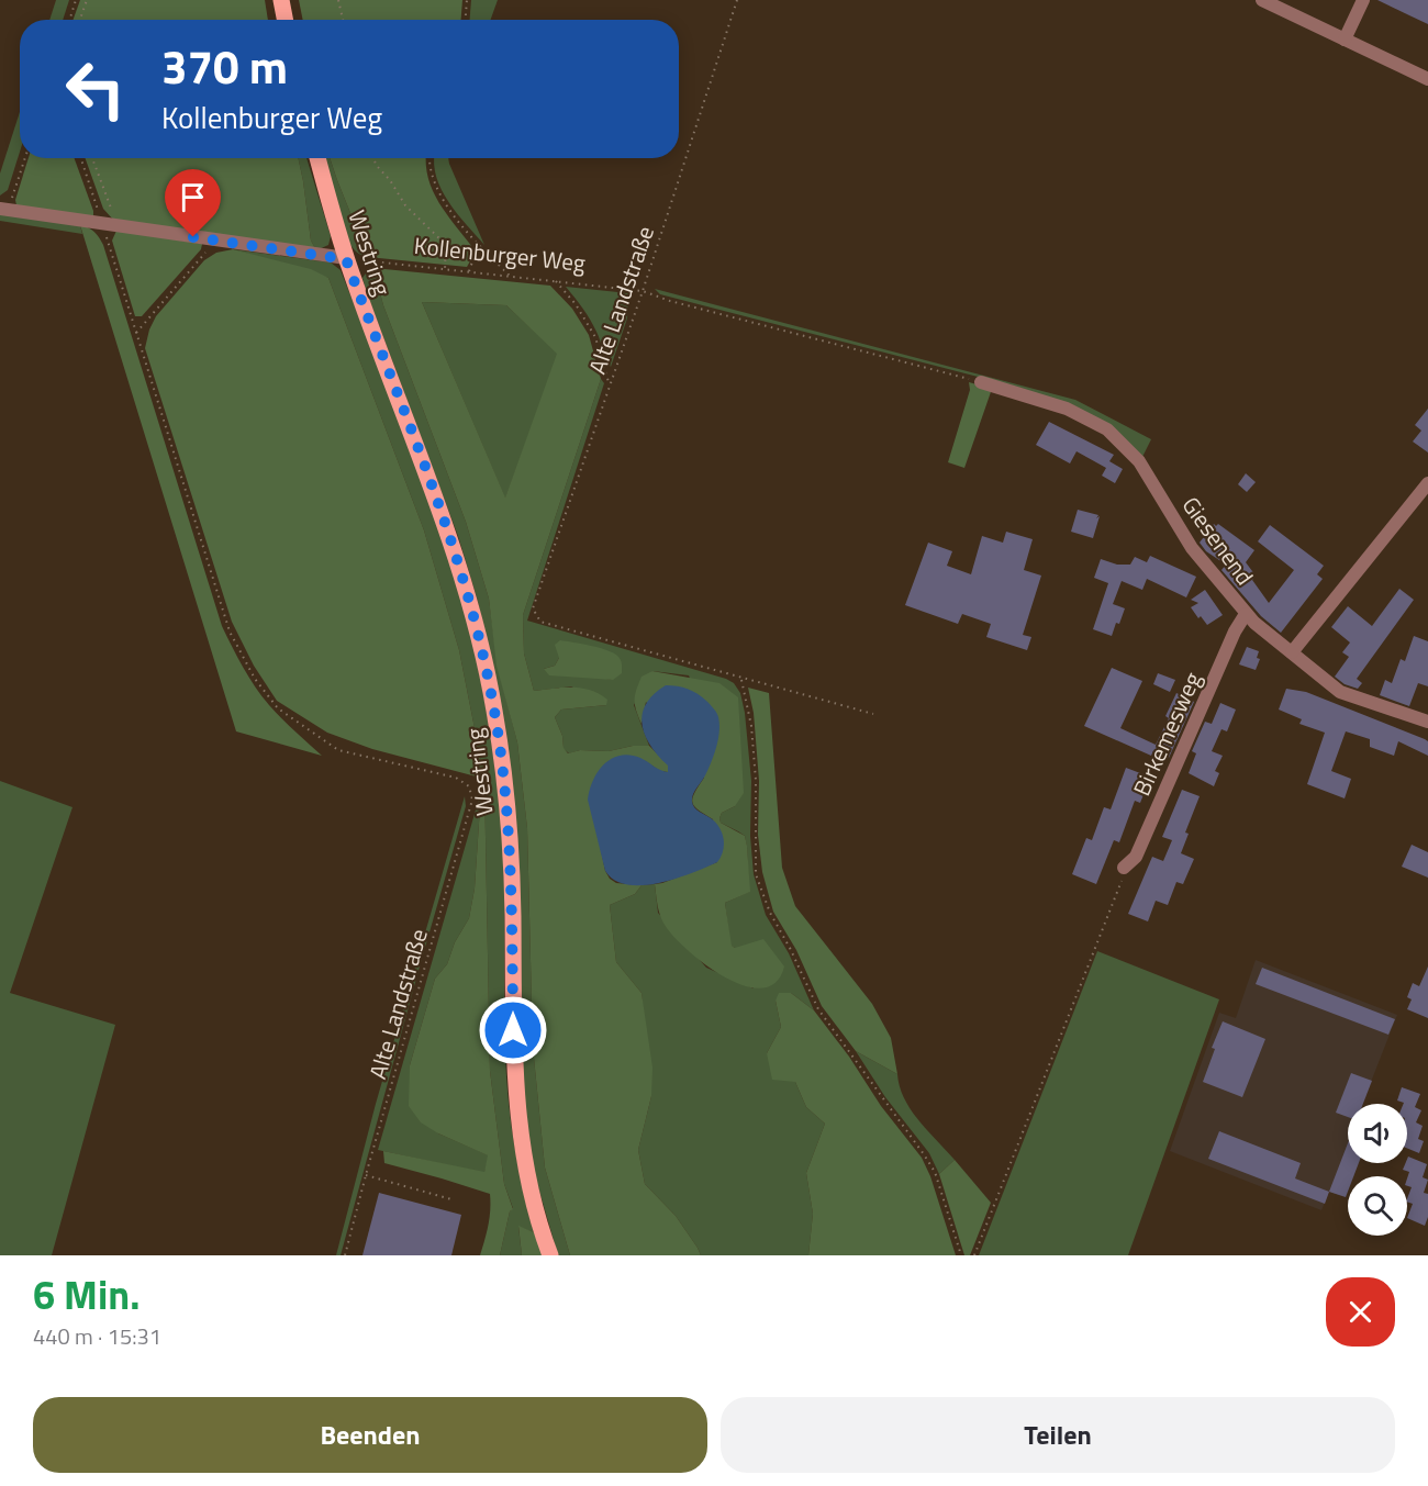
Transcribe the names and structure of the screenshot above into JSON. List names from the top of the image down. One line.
{"streets":{"main road":["Westring"],"street":["Giesenend","Birkemesweg"],"path":["Kollenburger Weg","Alte Landstraße"]},"crossings":[["Westring","Kollenburger Weg"],["Kollenburger Weg","Alte Landstraße"],["Kollenburger Weg","Giesenend"],["Giesenend","Birkemesweg"]],"page":{"turn":["370 m","Kollenburger Weg"],"heading":["6 Min.","440 m · 15:31"],"buttons":["Beenden","Teilen"]}}
